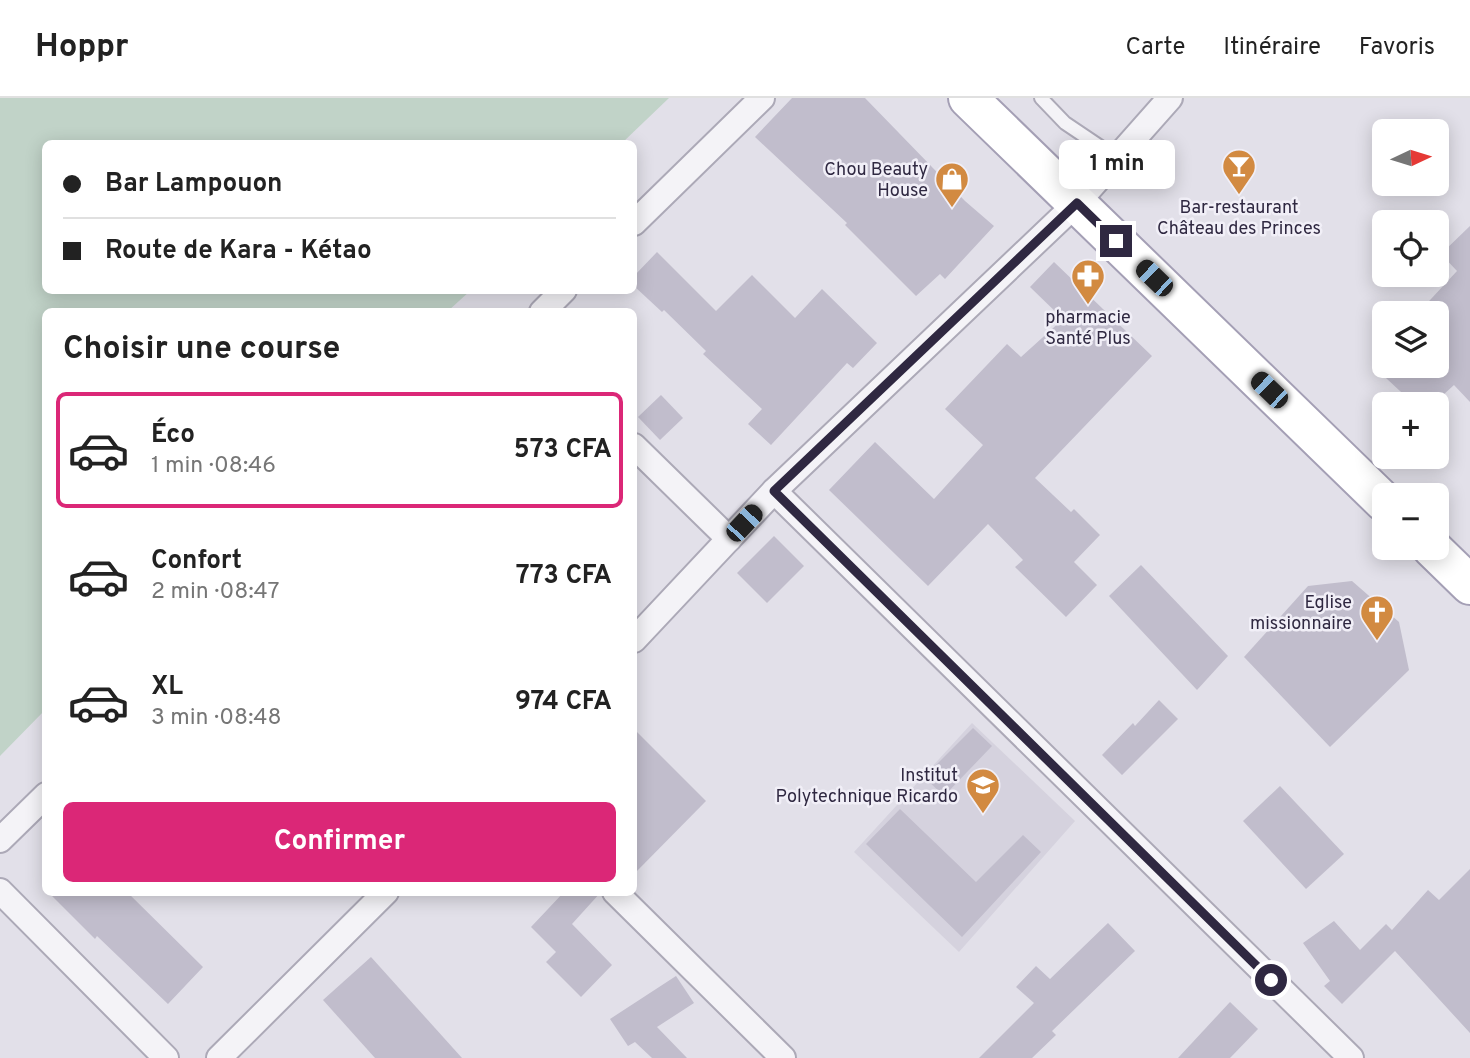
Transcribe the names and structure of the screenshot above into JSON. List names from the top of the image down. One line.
{"places":{"bar":["Bar-restaurant Château des Princes"],"shop":["Chou Beauty House"],"pharmacy":["pharmacie Santé Plus"],"church":["Eglise missionnaire"],"school or university":["Institut Polytechnique Ricardo"]},"north":"right","page":{"header":"Hoppr","nav":["Carte","Itinéraire","Favoris"],"map_buttons":["+","−"],"bubble":"1 min","banner":["Bar Lampouon","Route de Kara - Kétao"],"heading":"Choisir une course","list":[{"name":"Éco","note":"1 min · 08:46","value":"573 CFA"},{"name":"Confort","note":"2 min · 08:47","value":"773 CFA"},{"name":"XL","note":"3 min · 08:48","value":"974 CFA"}],"buttons":"Confirmer"}}
